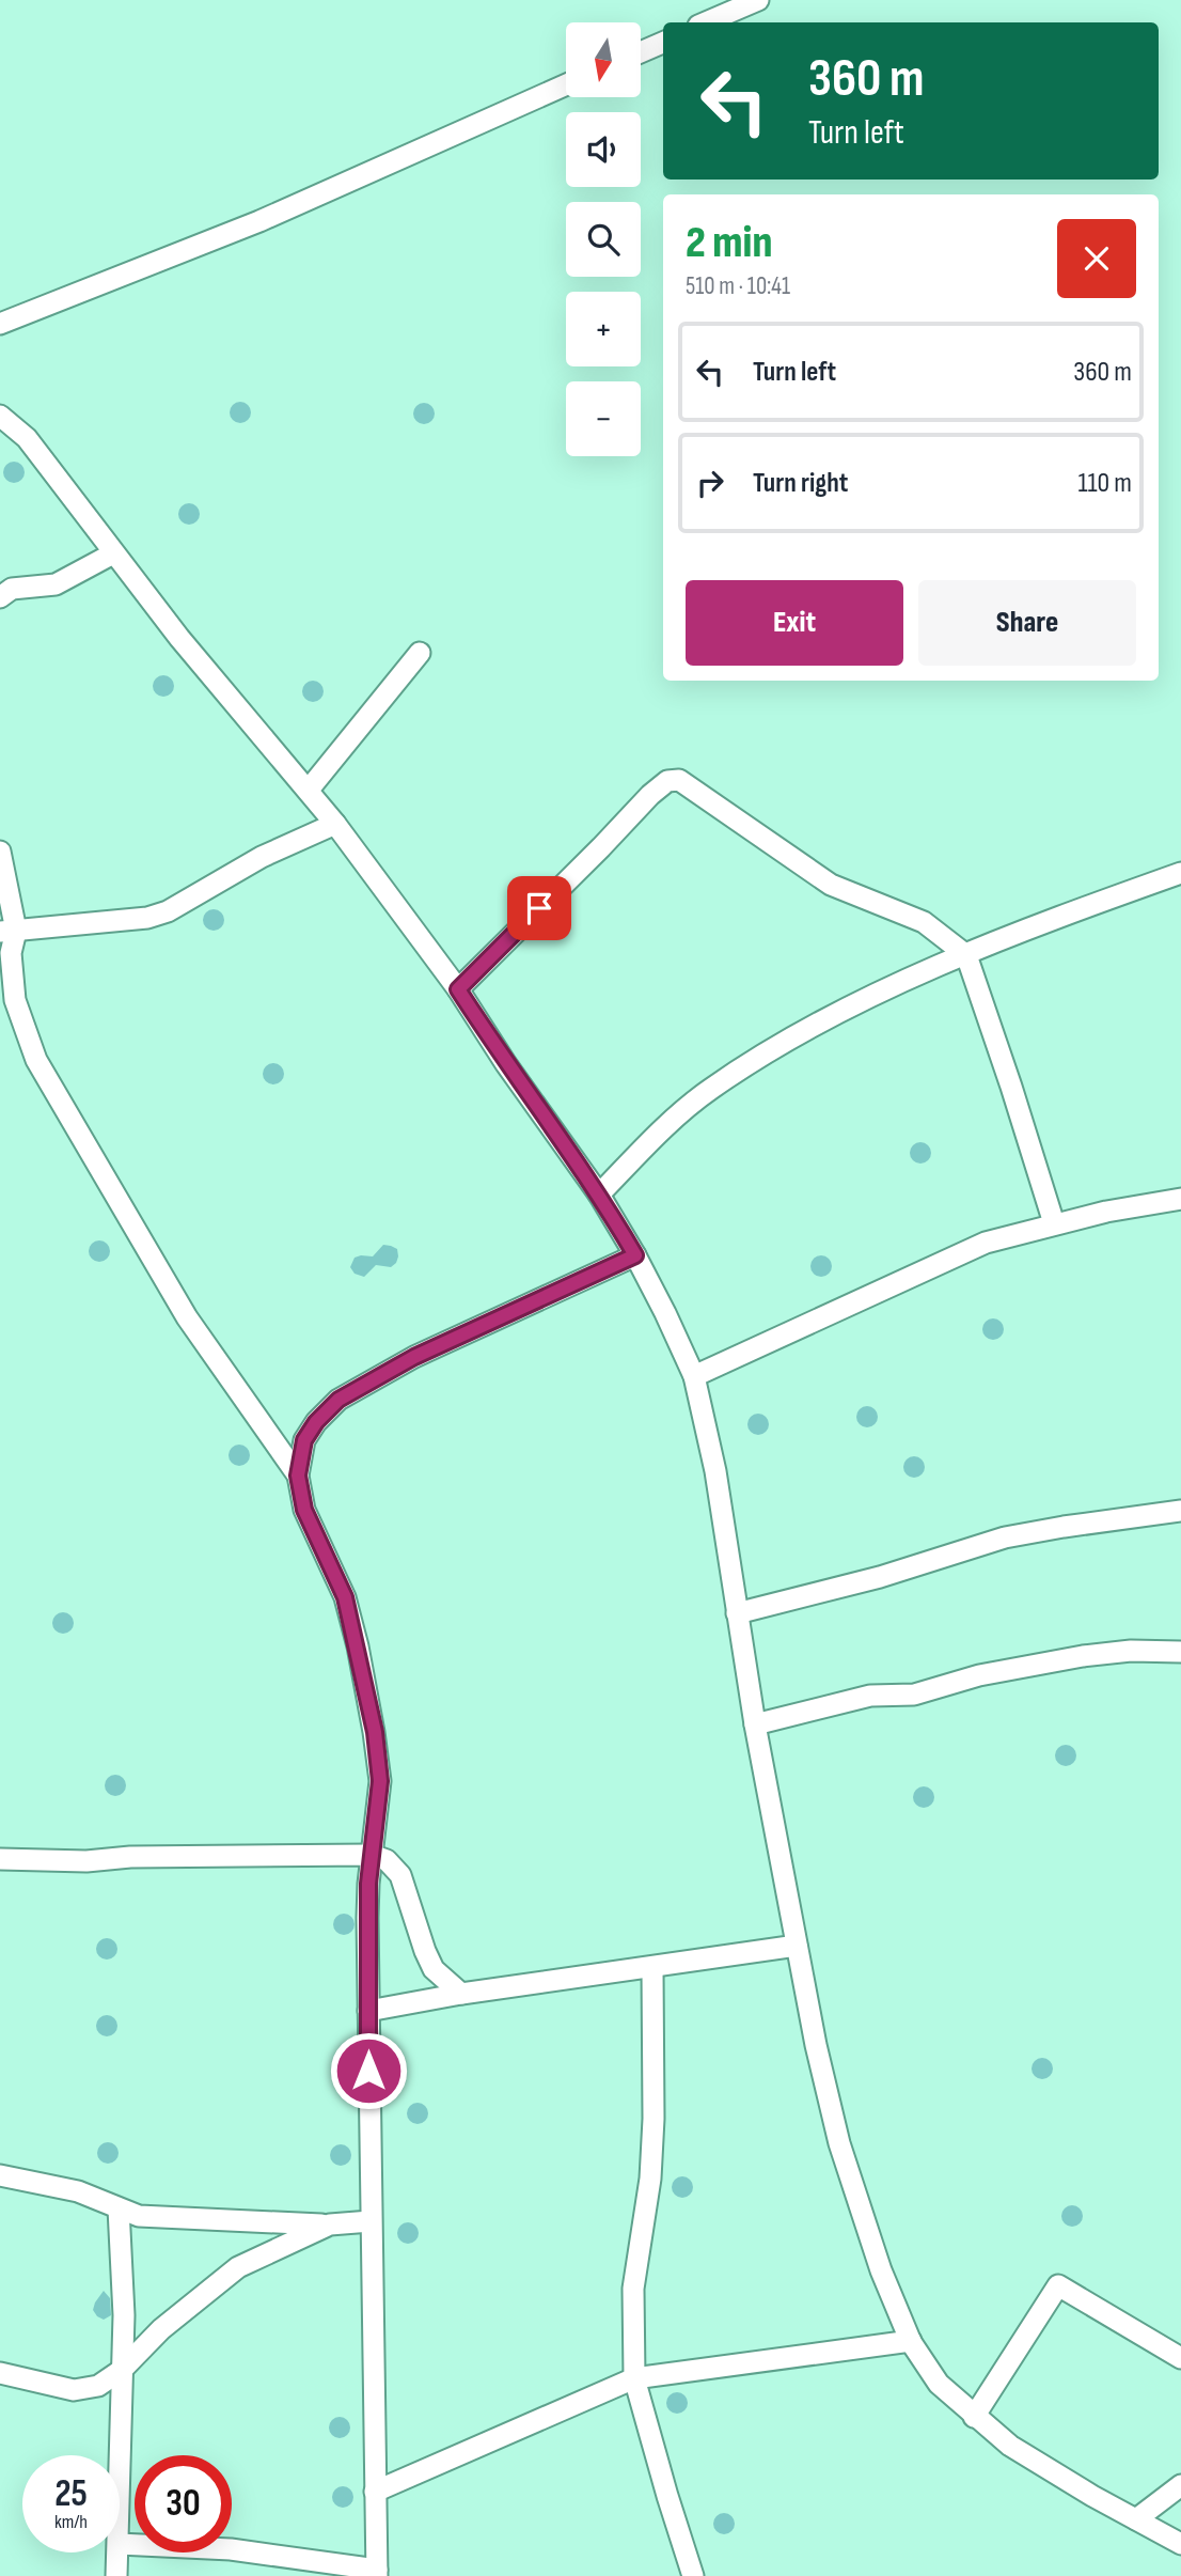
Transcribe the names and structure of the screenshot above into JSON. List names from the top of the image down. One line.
{"north":"bottom","page":{"map_buttons":["+","−"],"turn":["360 m","Turn left"],"heading":["2 min","510 m · 10:41"],"list":[{"name":"Turn left","value":"360 m"},{"name":"Turn right","value":"110 m"}],"buttons":["Exit","Share"],"speed":"25 km/h","limit":"30"}}
